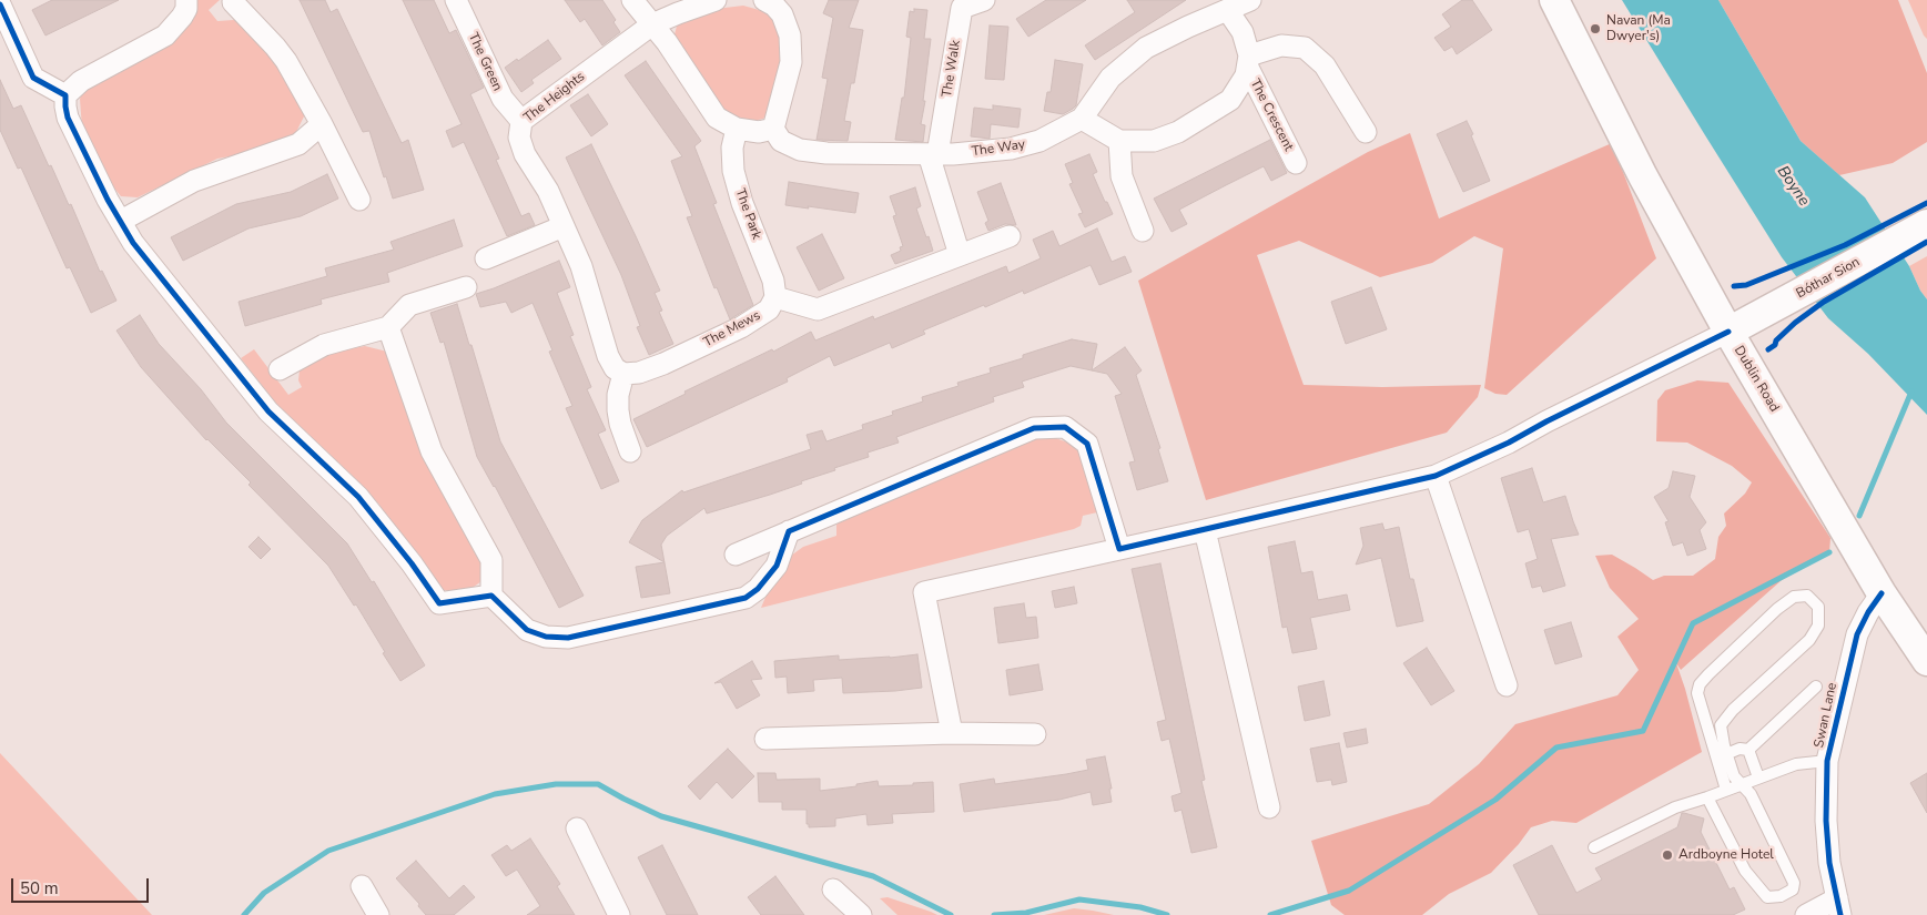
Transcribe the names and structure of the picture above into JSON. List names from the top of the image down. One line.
{"streets":{"main road":["Bóthar Sion","Dublin Road"],"street":["The Green","The Walk","The Heights","The Crescent","The Way","The Park","The Mews","Swan Lane"]},"crossings":[["The Green","The Heights"],["The Walk","The Way"],["The Heights","The Mews"],["The Crescent","The Way"],["The Park","The Mews"],["Bóthar Sion","Dublin Road"],["Dublin Road","Swan Lane"]],"water":["Boyne"],"places":["Navan (Ma Dwyer's)","Ardboyne Hotel"],"scale_bar":"50 m"}
